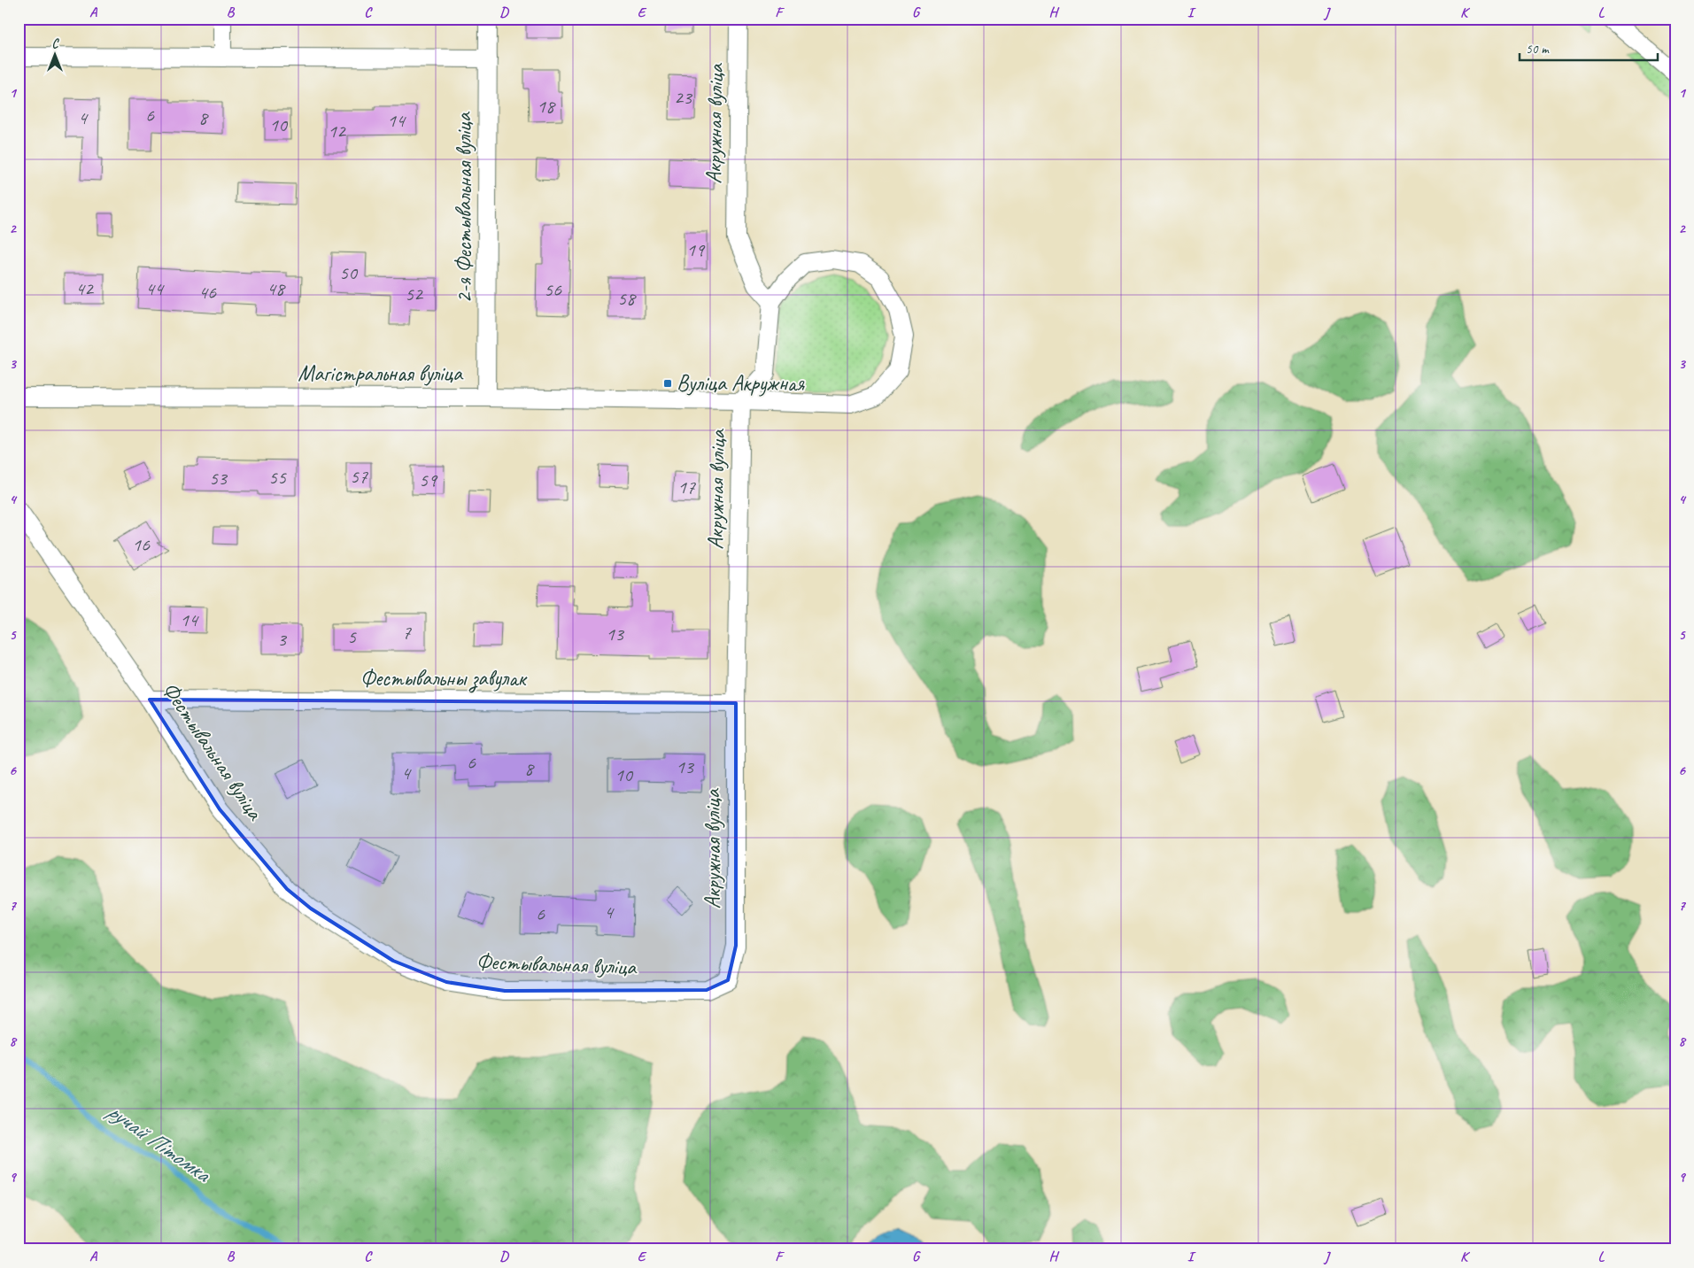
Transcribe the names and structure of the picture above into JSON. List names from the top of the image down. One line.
{"streets":{"street":["Акружная вуліца","2-я Фестывальная вуліца","Магістральная вуліца","Фестывальны завулак","Фестывальная вуліца"]},"crossings":[["Акружная вуліца","Магістральная вуліца"],["Акружная вуліца","Фестывальны завулак"],["Акружная вуліца","Фестывальная вуліца"],["2-я Фестывальная вуліца","Магістральная вуліца"],["Фестывальны завулак","Фестывальная вуліца"]],"water":["ручай Пітомка"],"places":{"transit":["Вуліца Акружная"]},"house_numbers":["23","18","6","4","8","14","10","12","19","50","42","44","48","56","46","52","58","57","55","53","59","17","16","14","7","13","5","3","6","13","8","4","10","4","6"],"scale_bar":"50 m","north":"top","grid":{"columns":["A","B","C","D","E","F","G","H","I","J","K","L"],"rows":["1","2","3","4","5","6","7","8","9"]}}
